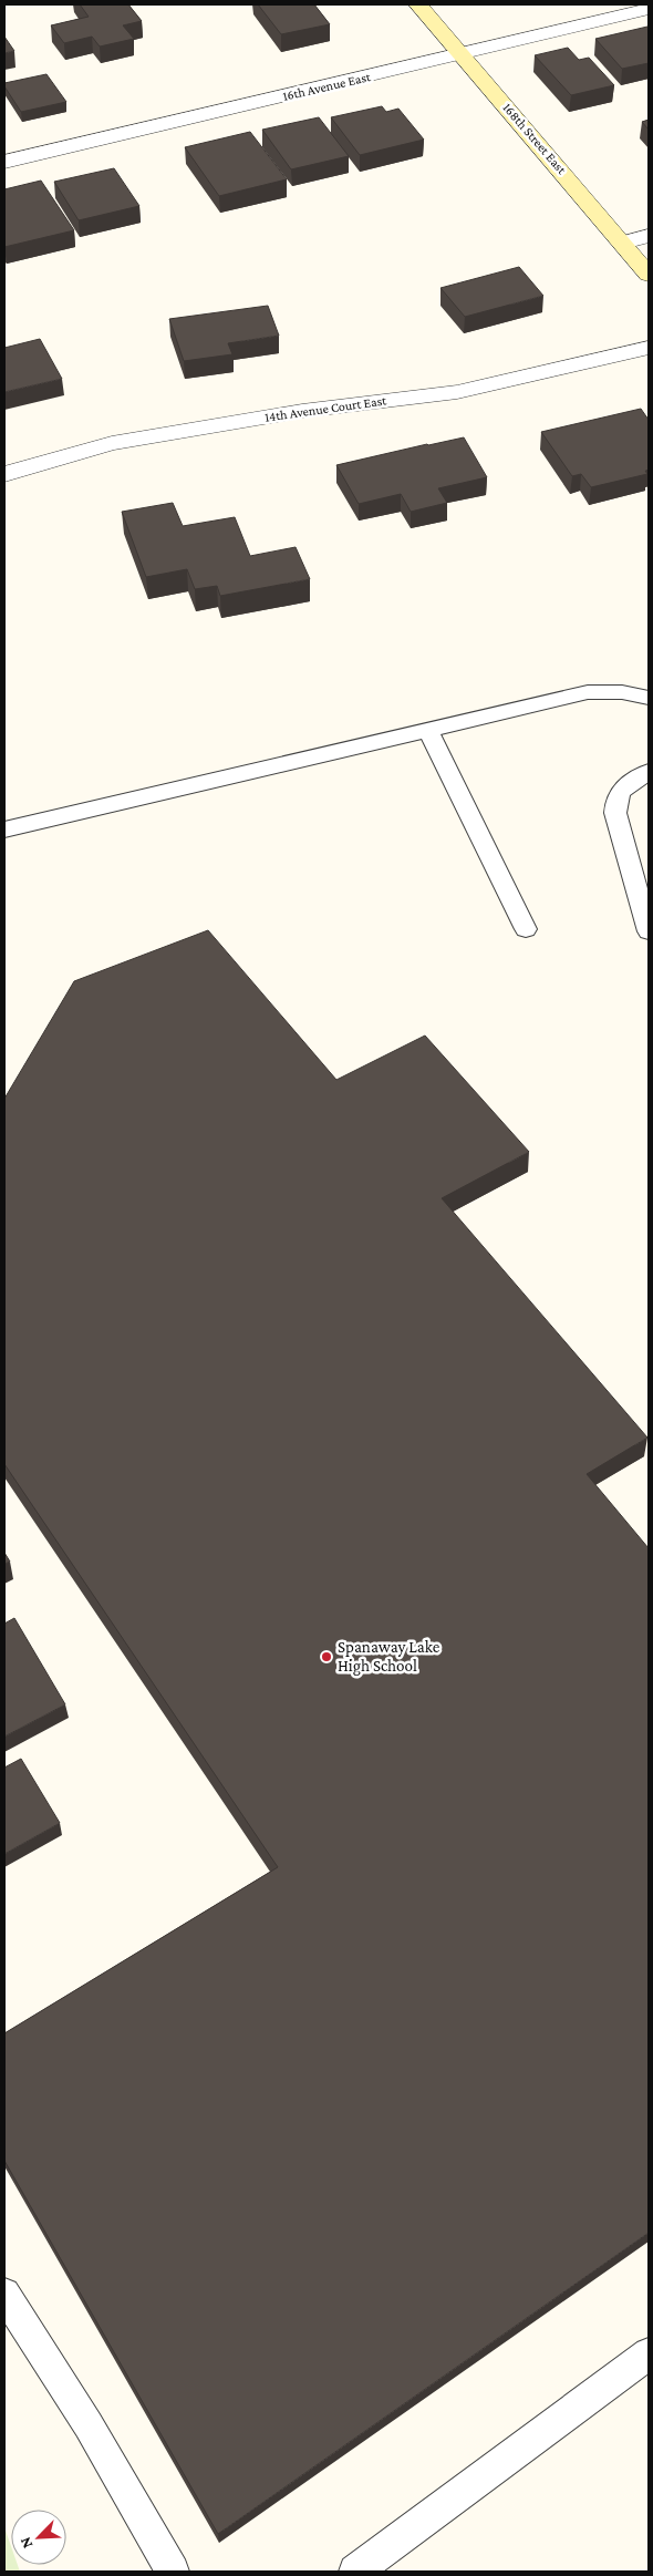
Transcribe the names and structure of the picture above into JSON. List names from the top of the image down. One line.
{"streets":{"street":["16th Avenue East","168th Street East","14th Avenue Court East"]},"crossings":[["16th Avenue East","168th Street East"]],"places":["Spanaway Lake High School"],"north":"bottom left"}
